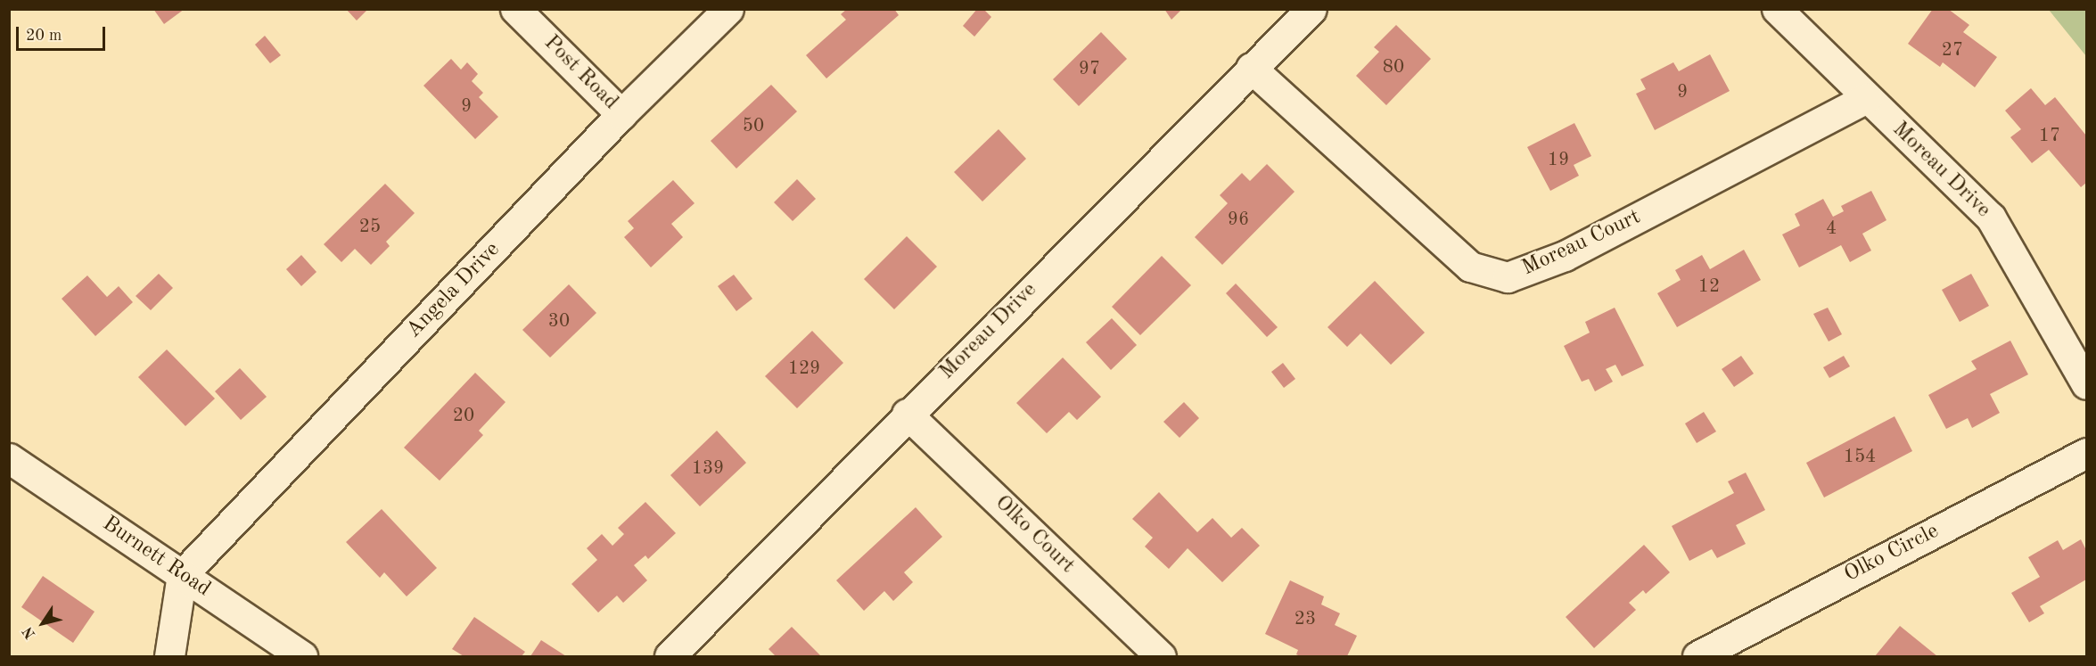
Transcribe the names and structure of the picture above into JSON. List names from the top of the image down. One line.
{"streets":{"street":["Post Road","Moreau Drive","Moreau Court","Angela Drive","Olko Court","Olko Circle","Burnett Road"]},"crossings":[["Post Road","Angela Drive"],["Moreau Drive","Moreau Court"],["Moreau Drive","Olko Court"],["Angela Drive","Burnett Road"]],"house_numbers":["27","80","97","9","9","50","17","19","96","25","4","12","30","129","20","154","139","23"],"scale_bar":"20 m","north":"bottom left"}
